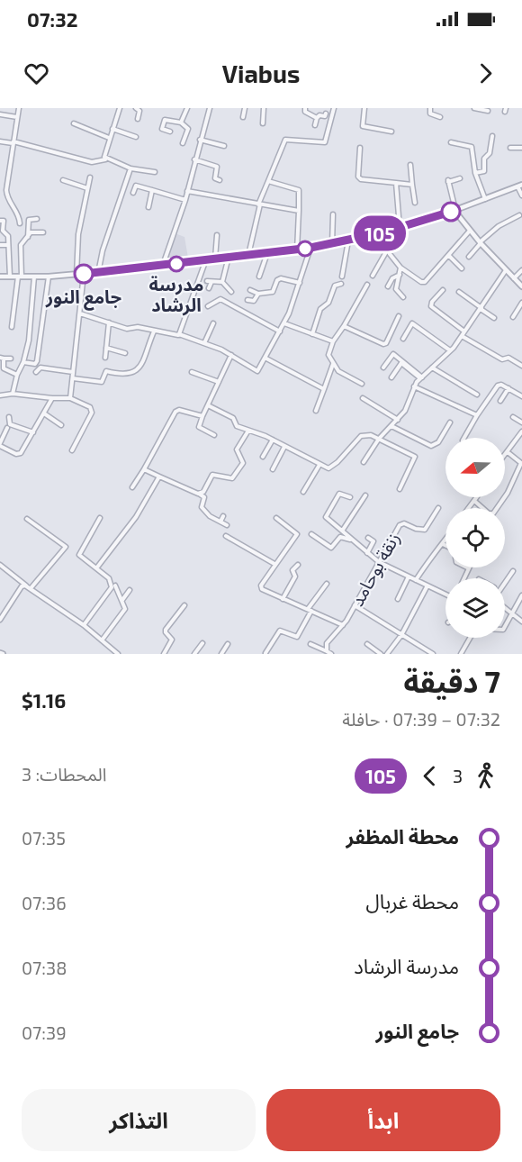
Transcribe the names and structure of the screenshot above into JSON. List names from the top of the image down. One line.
{"streets":{"street":["زنقة بوحامد"]},"places":["مدرسة الرشاد","جامع النور"],"lines":["bus line 105"],"north":"left","page":{"status":"07:32","header":"Viabus","on_map":"105","heading":["7 دقيقة","07:32 – 07:39 · حافلة","$1.16"],"legs":["3","105","المحطات: 3"],"list":[{"name":"محطة المظفر","value":"07:35"},{"name":"محطة غربال","value":"07:36"},{"name":"مدرسة الرشاد","value":"07:38"},{"name":"جامع النور","value":"07:39"}],"buttons":["ابدأ","التذاكر"]}}
